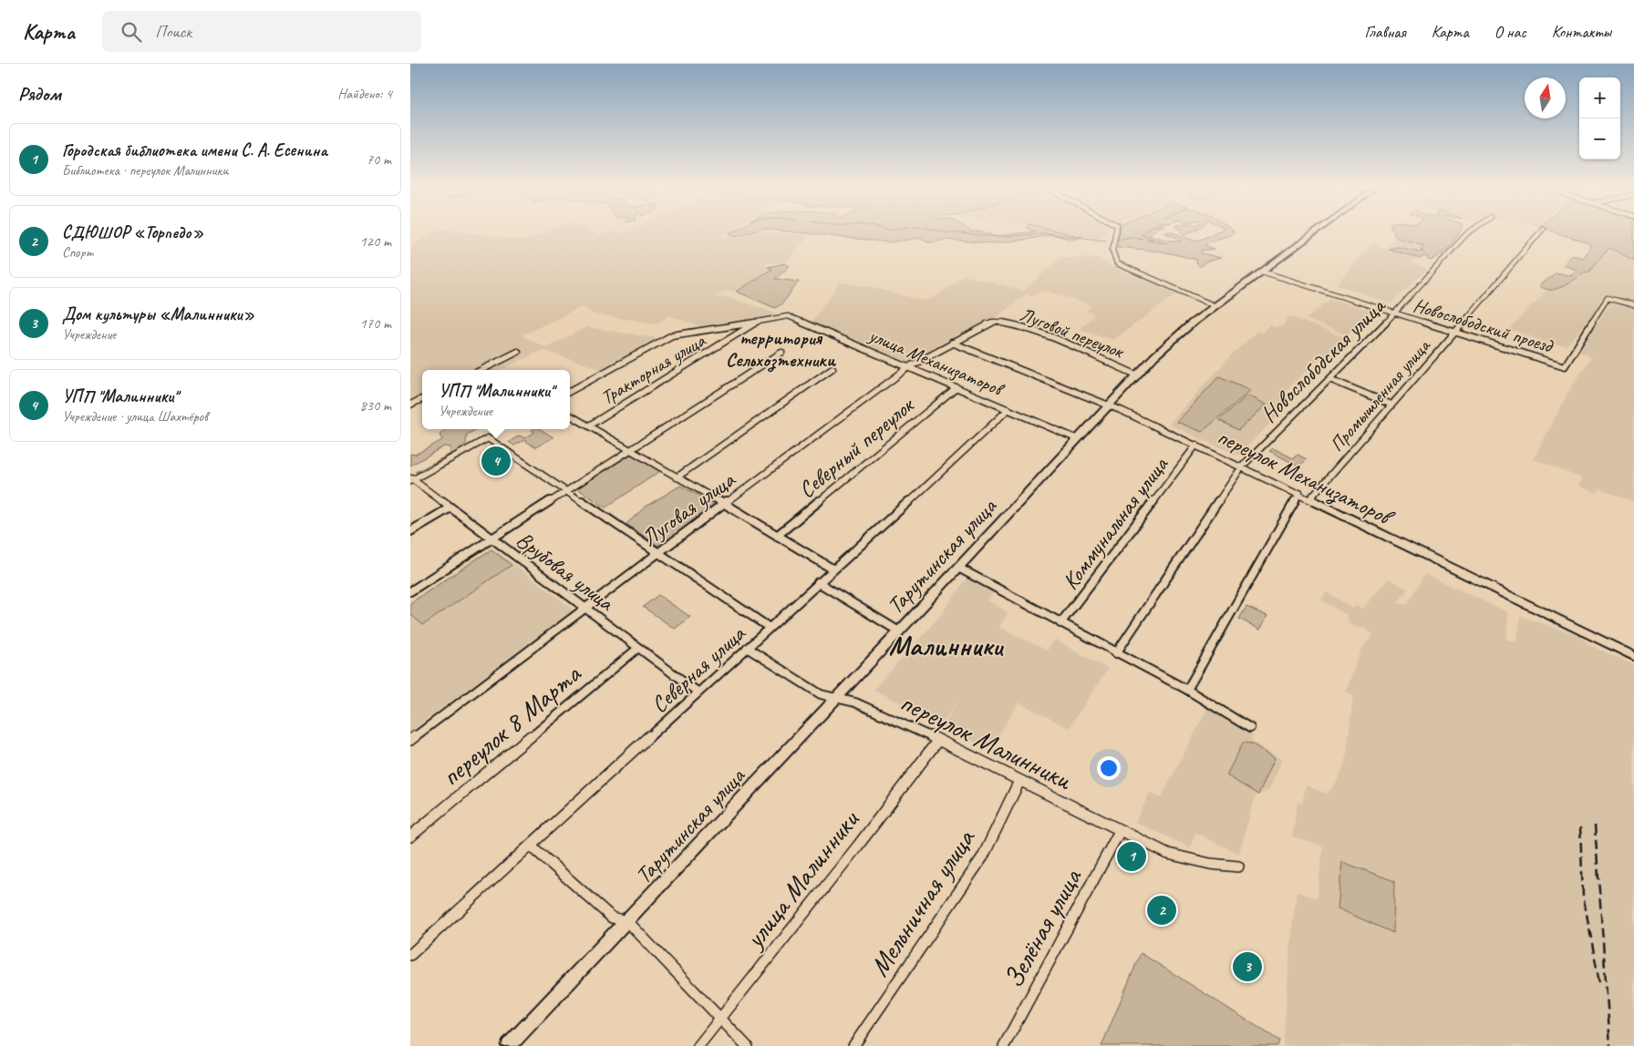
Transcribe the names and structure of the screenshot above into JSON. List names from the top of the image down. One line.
{"streets":{"main road":["Тарутинская улица"],"street":["Новослободский проезд","Луговой переулок","Новослободская улица","улица Механизаторов","Тракторная улица","Промышленная улица","Северный переулок","переулок Механизаторов","Луговая улица","Коммунальная улица","Врубовая улица","Северная улица","переулок 8 Марта","переулок Малинники","улица Малинники","Мельничная улица","Зелёная улица"]},"crossings":[["Новослободский проезд","Новослободская улица"],["Новослободский проезд","Промышленная улица"],["Новослободский проезд","Тарутинская улица"],["Луговой переулок","Луговая улица"],["Луговой переулок","Тарутинская улица"],["Новослободская улица","переулок Механизаторов"],["улица Механизаторов","Тракторная улица"],["улица Механизаторов","Северный переулок"],["улица Механизаторов","Луговая улица"],["улица Механизаторов","Тарутинская улица"],["улица Механизаторов","Северная улица"],["Промышленная улица","переулок Механизаторов"],["переулок Механизаторов","Луговая улица"],["переулок Механизаторов","Коммунальная улица"],["переулок Механизаторов","Тарутинская улица"],["Луговая улица","Врубовая улица"],["Тарутинская улица","переулок Малинники"],["Врубовая улица","Северная улица"],["Врубовая улица","переулок 8 Марта"],["Северная улица","переулок Малинники"],["переулок Малинники","улица Малинники"],["переулок Малинники","Мельничная улица"],["переулок Малинники","Зелёная улица"]],"districts":["территория Сельхозтехники","Малинники"],"north":"top","page":{"header":"Карта","search":"Поиск","nav":["Главная","Карта","О нас","Контакты"],"heading":["Рядом","Найдено: 4"],"map_buttons":["+","−"],"list":[{"mark":"1","name":"Городская библиотека имени С. А. Есенина","note":"Библиотека · переулок Малинники","value":"70 m"},{"mark":"2","name":"СДЮШОР «Торпедо»","note":"Спорт","value":"120 m"},{"mark":"3","name":"Дом культуры «Малинники»","note":"Учреждение","value":"170 m"},{"mark":"4","name":"УПП \"Малинники\"","note":"Учреждение · улица Шахтёров","value":"830 m"}],"popup":["УПП \"Малинники\"","Учреждение"],"pins":["4","1","2","3"]}}
